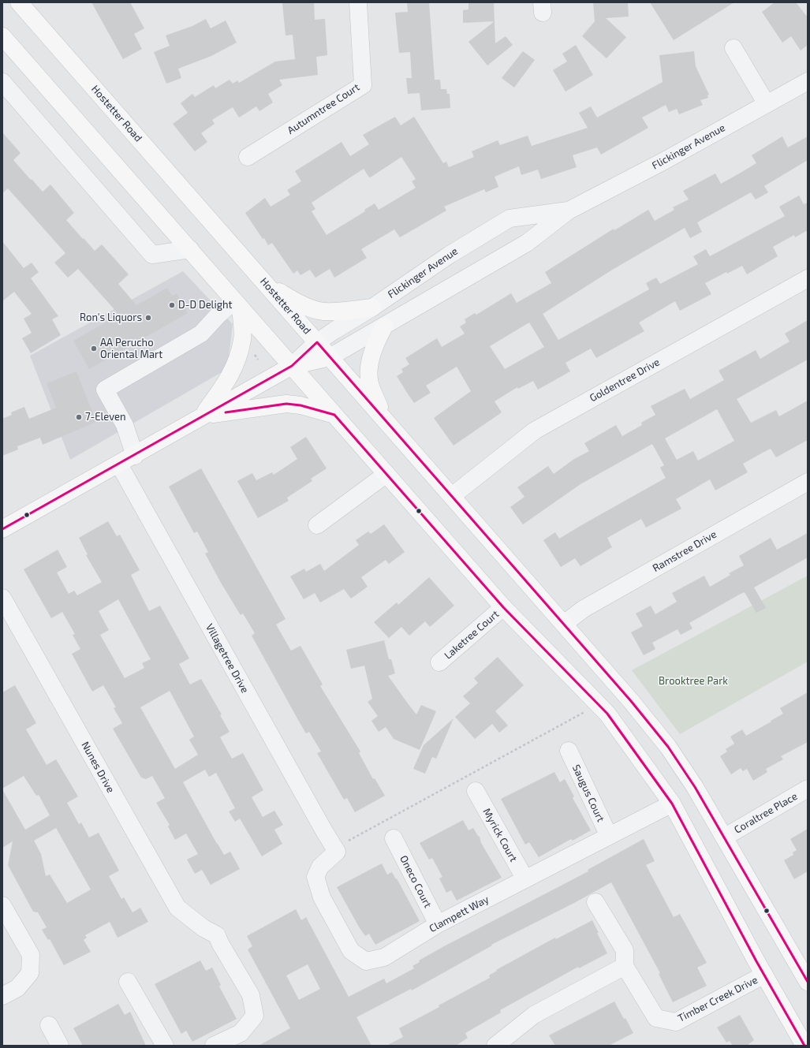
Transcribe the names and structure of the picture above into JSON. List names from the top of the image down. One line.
{"streets":{"main road":["Hostetter Road","Flickinger Avenue"],"street":["Autumntree Court","Goldentree Drive","Ramstree Drive","Laketree Court","Villagetree Drive","Nunes Drive","Saugus Court","Coraltree Place","Myrick Court","Oneco Court","Clampett Way","Timber Creek Drive"]},"crossings":[["Hostetter Road","Flickinger Avenue"],["Hostetter Road","Goldentree Drive"],["Hostetter Road","Ramstree Drive"],["Hostetter Road","Coraltree Place"],["Flickinger Avenue","Villagetree Drive"],["Villagetree Drive","Clampett Way"],["Saugus Court","Clampett Way"],["Myrick Court","Clampett Way"],["Oneco Court","Clampett Way"]],"parks":["Brooktree Park"],"places":["D-D Delight","Ron's Liquors","AA Perucho Oriental Mart","7-Eleven"]}
